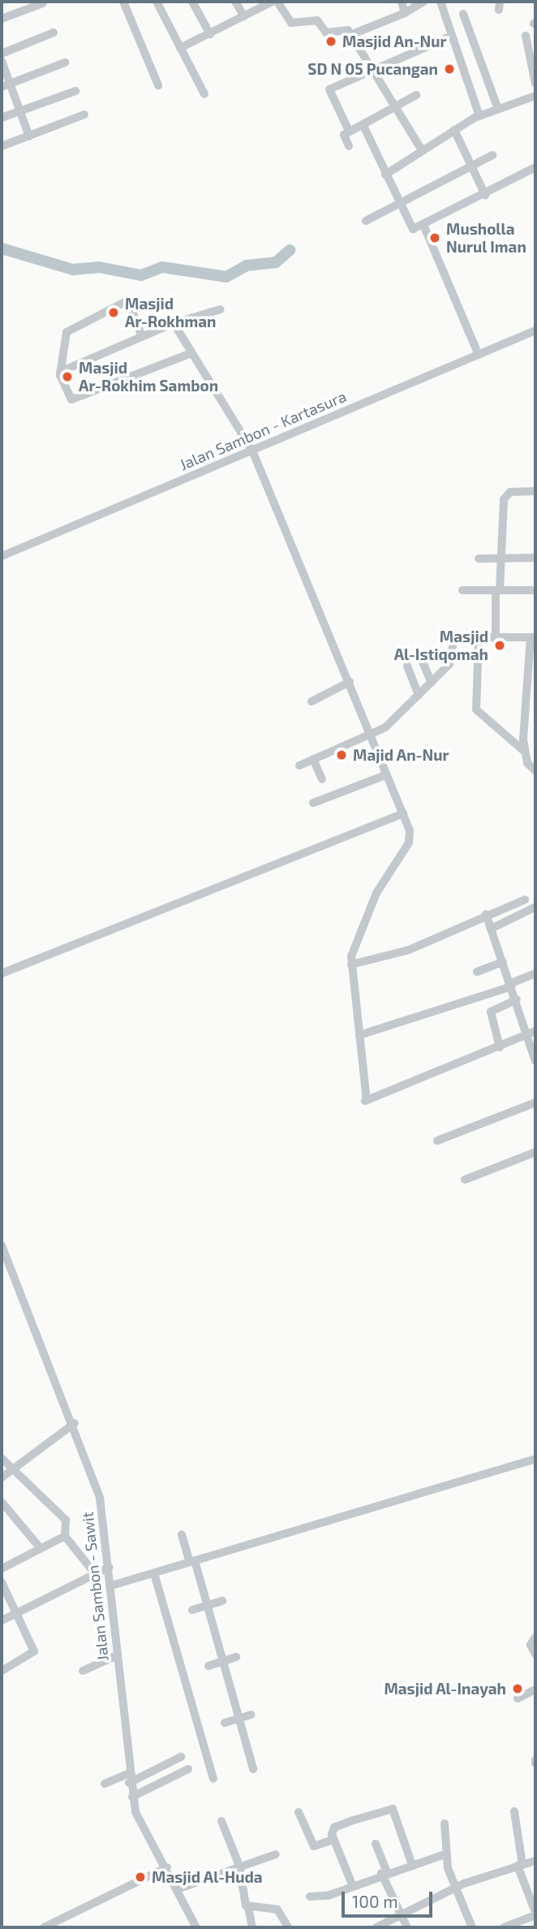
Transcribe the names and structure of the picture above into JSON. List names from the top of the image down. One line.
{"streets":{"street":["Jalan Sambon - Kartasura","Jalan Sambon - Sawit"]},"places":["Masjid An-Nur","SD N 05 Pucangan","Musholla Nurul Iman","Masjid Ar-Rokhman","Masjid Ar-Rokhim Sambon","Masjid Al-Istiqomah","Majid An-Nur","Masjid Al-Inayah","Masjid Al-Huda"],"scale_bar":"100 m"}
